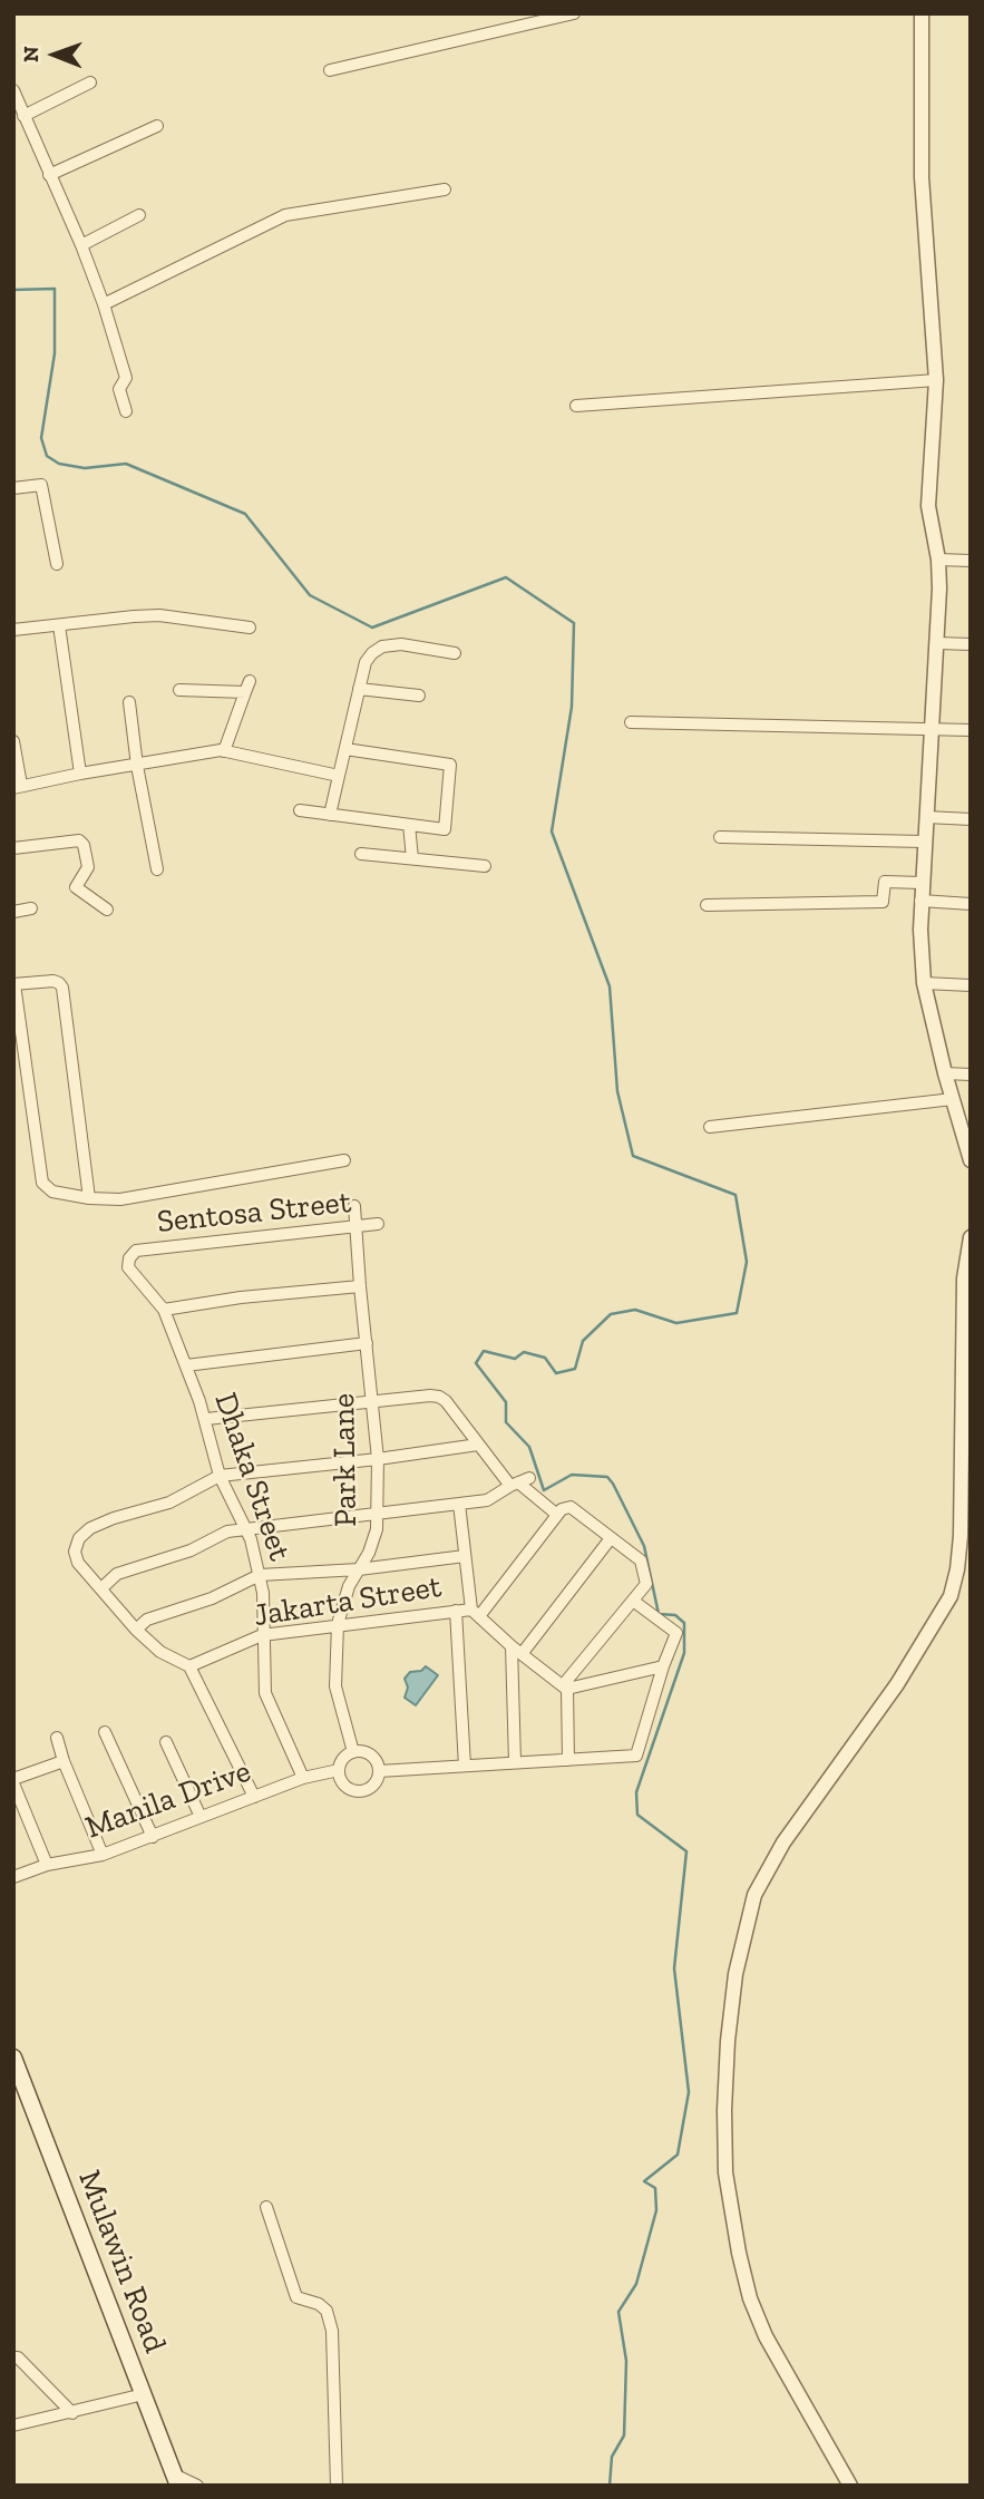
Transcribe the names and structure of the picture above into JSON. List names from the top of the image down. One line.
{"streets":{"main road":["Mulawin Road"],"street":["Sentosa Street","Park Lane","Dhaka Street","Jakarta Street","Manila Drive"]},"crossings":[["Sentosa Street","Park Lane"],["Sentosa Street","Dhaka Street"],["Park Lane","Jakarta Street"],["Park Lane","Manila Drive"],["Dhaka Street","Jakarta Street"],["Dhaka Street","Manila Drive"]],"north":"left"}
